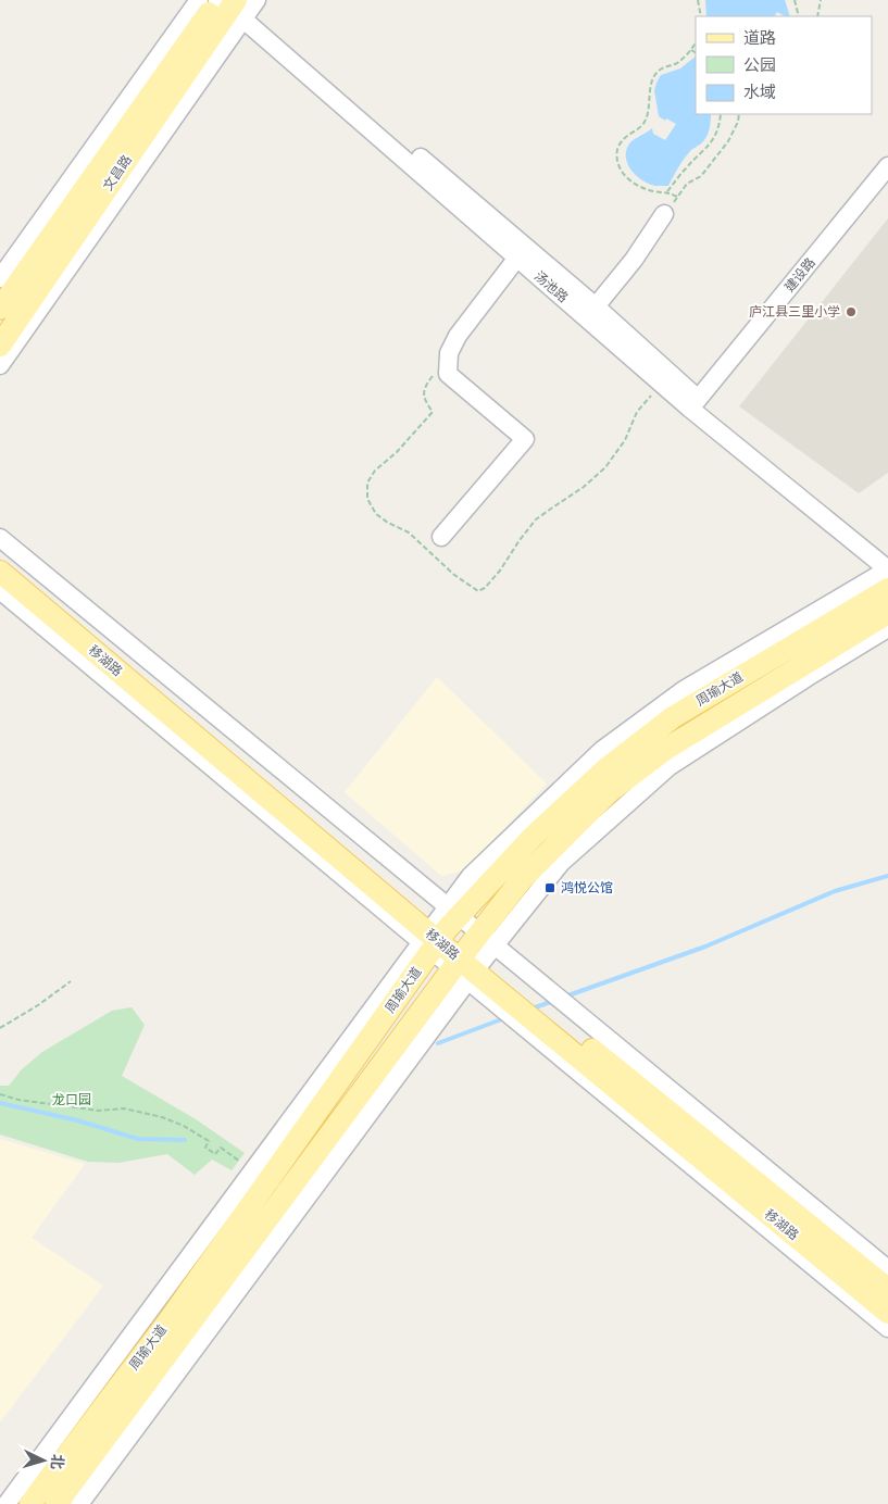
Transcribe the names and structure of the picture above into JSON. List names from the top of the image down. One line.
{"streets":{"main road":["文昌路","移湖路","周瑜大道"],"street":["建设路","汤池路"]},"crossings":[["文昌路","汤池路"],["建设路","汤池路"],["移湖路","周瑜大道"]],"parks":["龙口园"],"places":{"other":["庐江县三里小学"],"transit":["鸿悦公馆"]},"legend":["道路","公园","水域"],"north":"right"}
